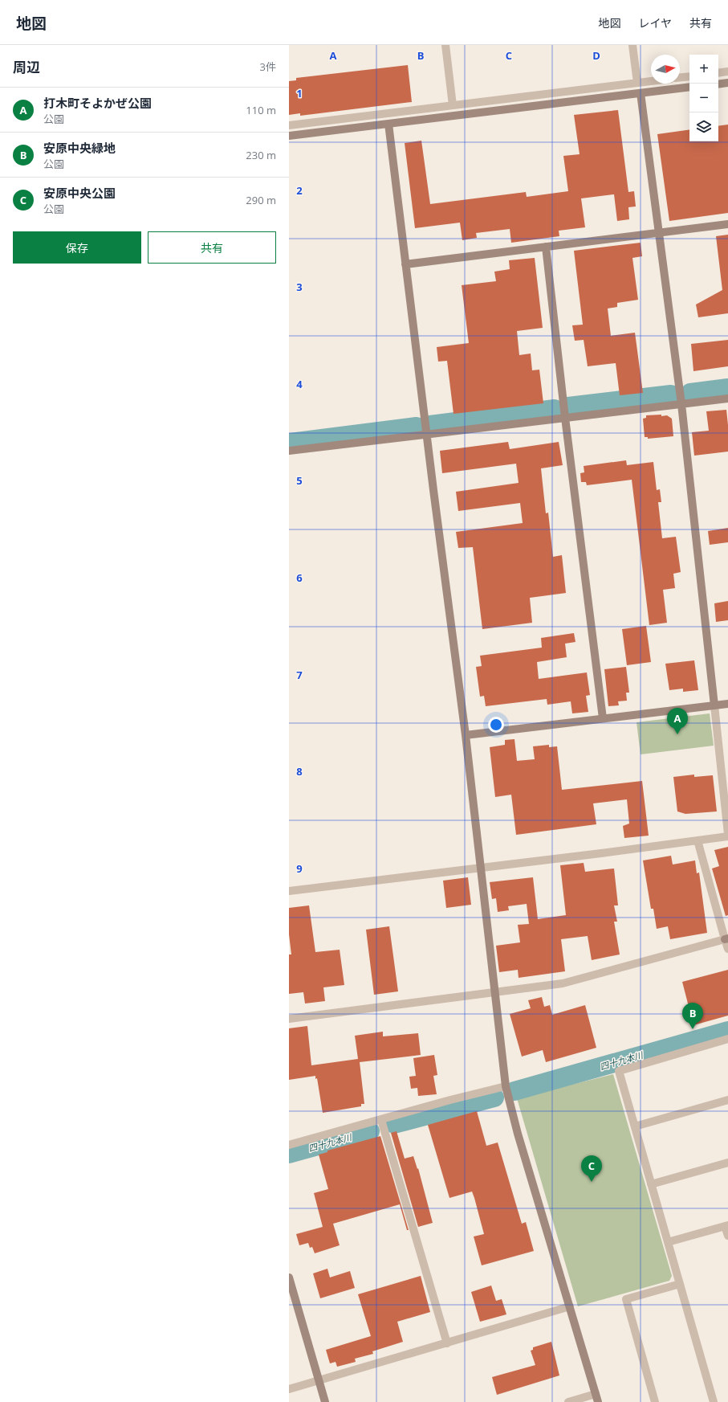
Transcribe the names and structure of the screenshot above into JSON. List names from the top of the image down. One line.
{"water":["四十九本川"],"north":"right","page":{"header":"地図","nav":["地図","レイヤ","共有"],"heading":["周辺","3件"],"map_buttons":["+","−"],"list":[{"mark":"A","name":"打木町そよかぜ公園","note":"公園","value":"110 m"},{"mark":"B","name":"安原中央緑地","note":"公園","value":"230 m"},{"mark":"C","name":"安原中央公園","note":"公園","value":"290 m"}],"buttons":["保存","共有"],"pins":["A","B","C"]},"grid":{"columns":["A","B","C","D"],"rows":["1","2","3","4","5","6","7","8","9"]}}
